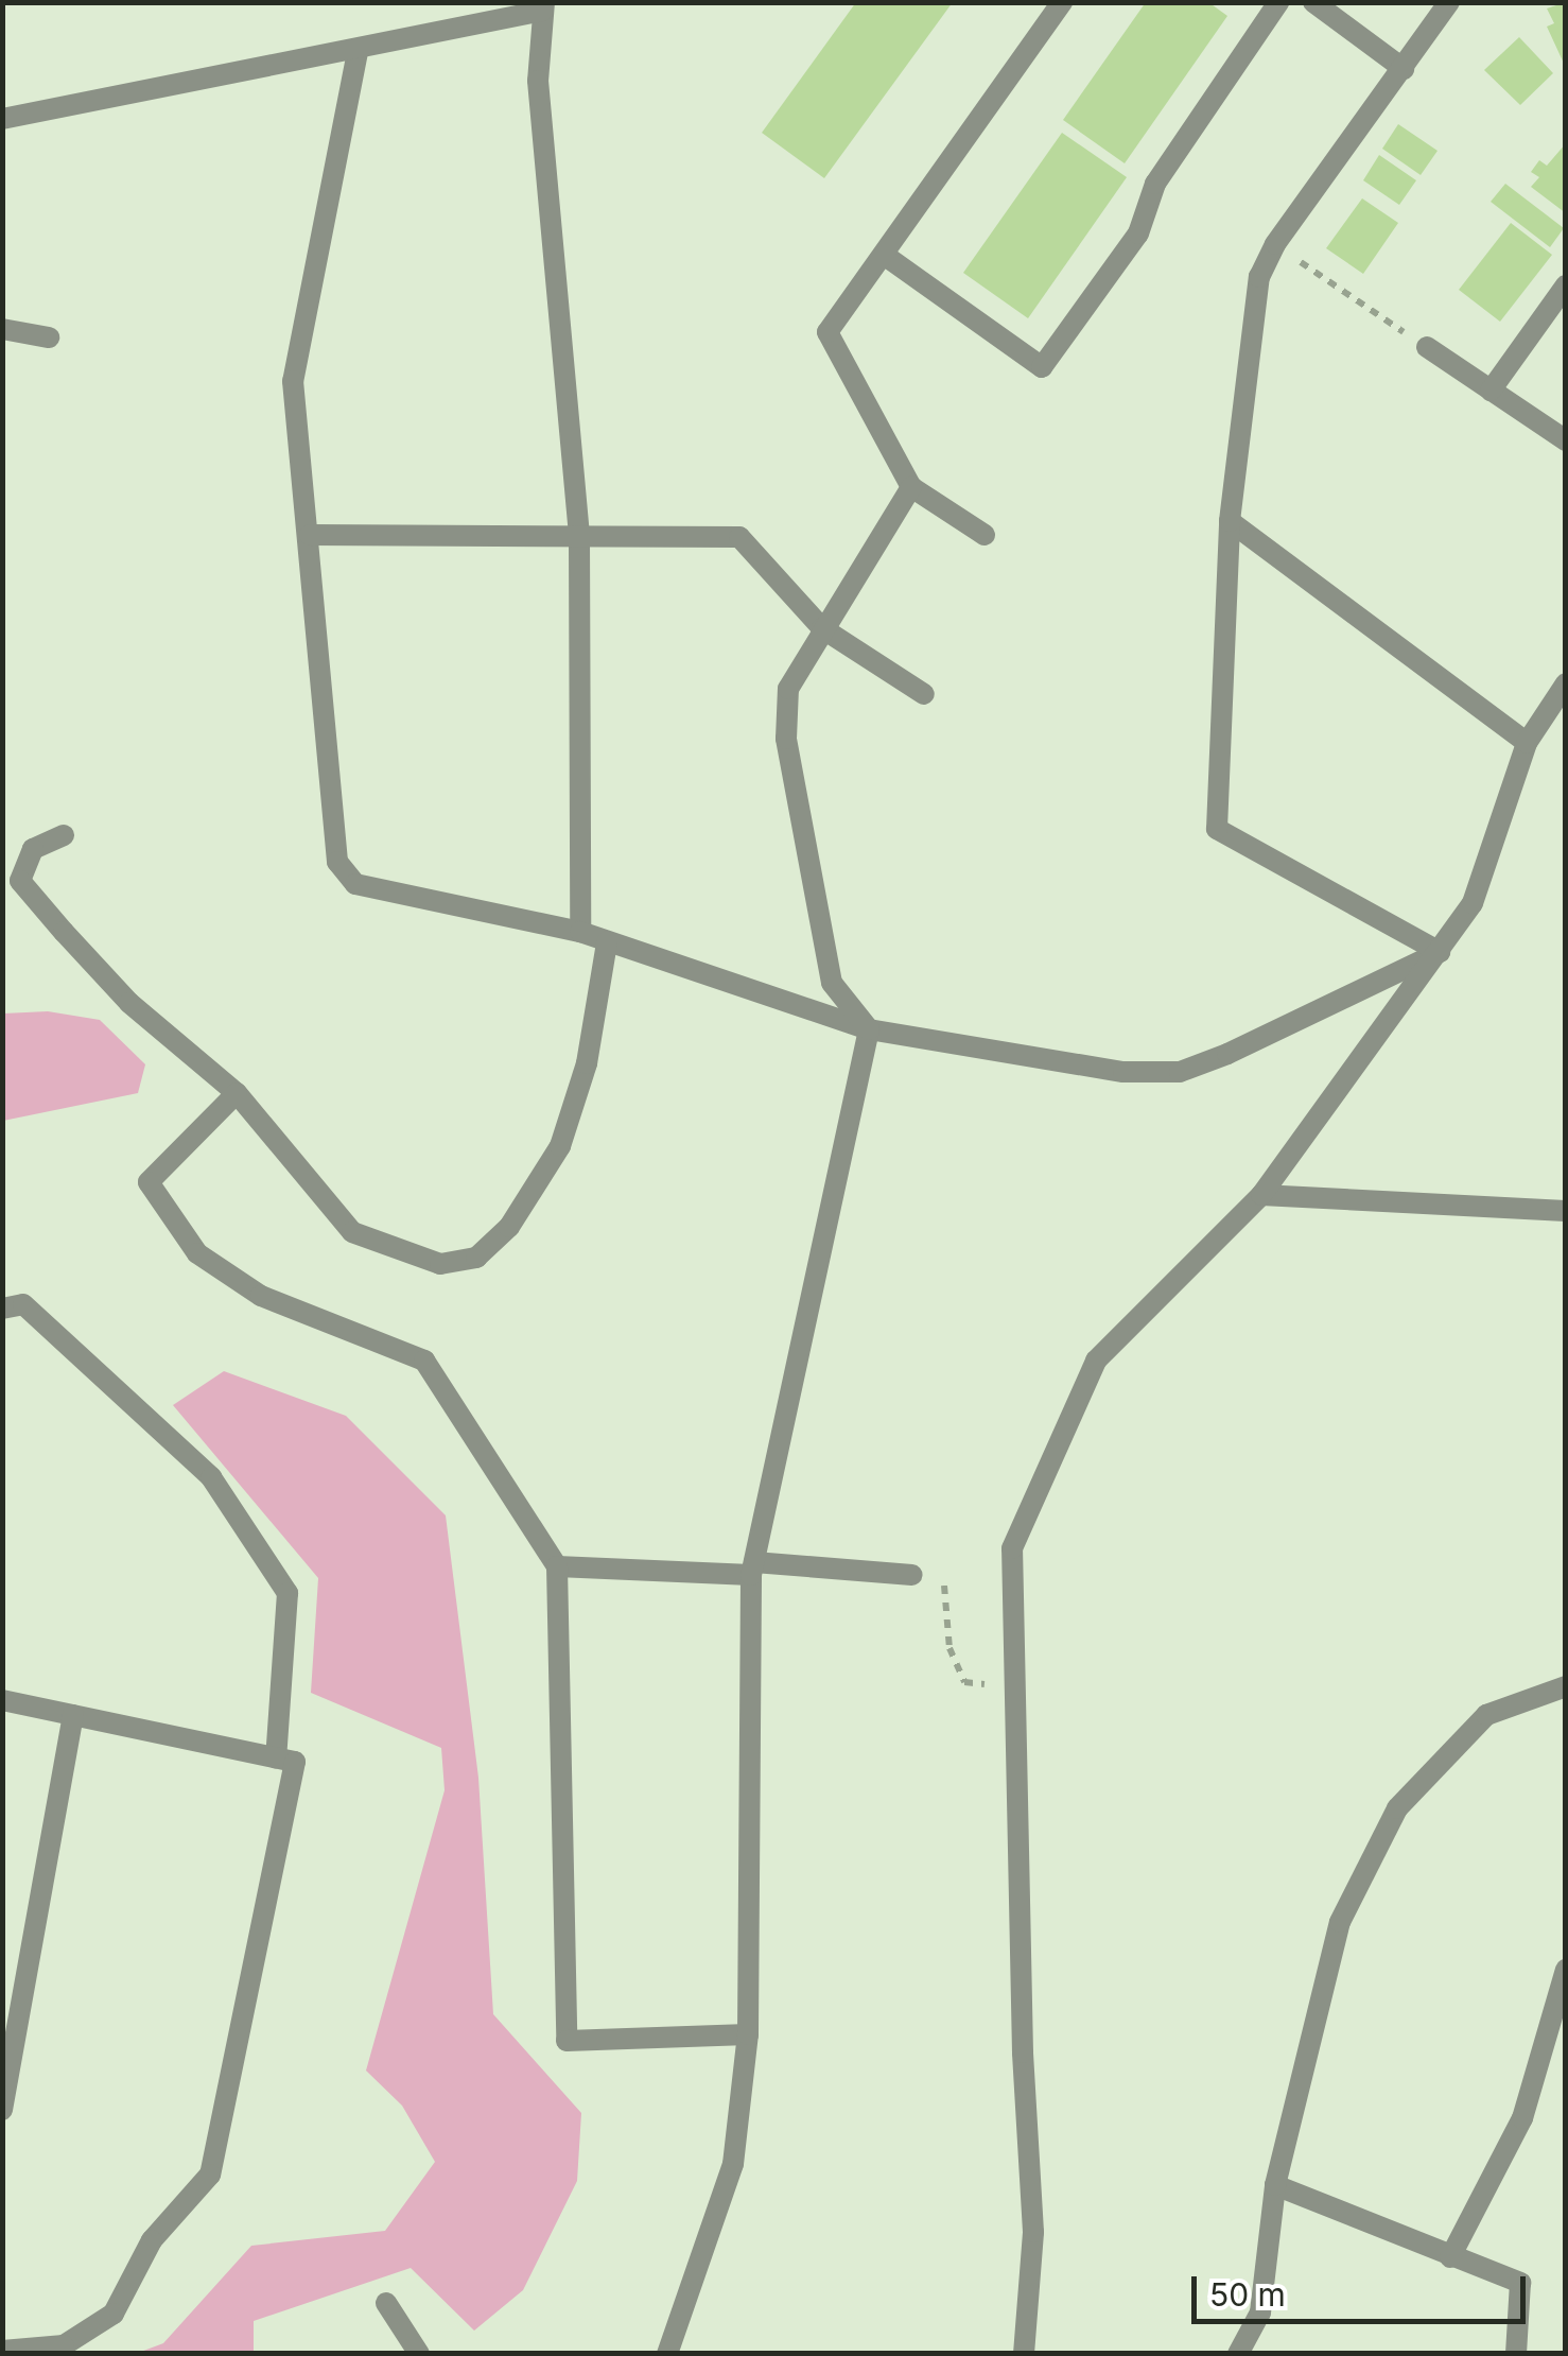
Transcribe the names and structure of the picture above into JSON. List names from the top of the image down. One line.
{"scale_bar":"50 m"}
